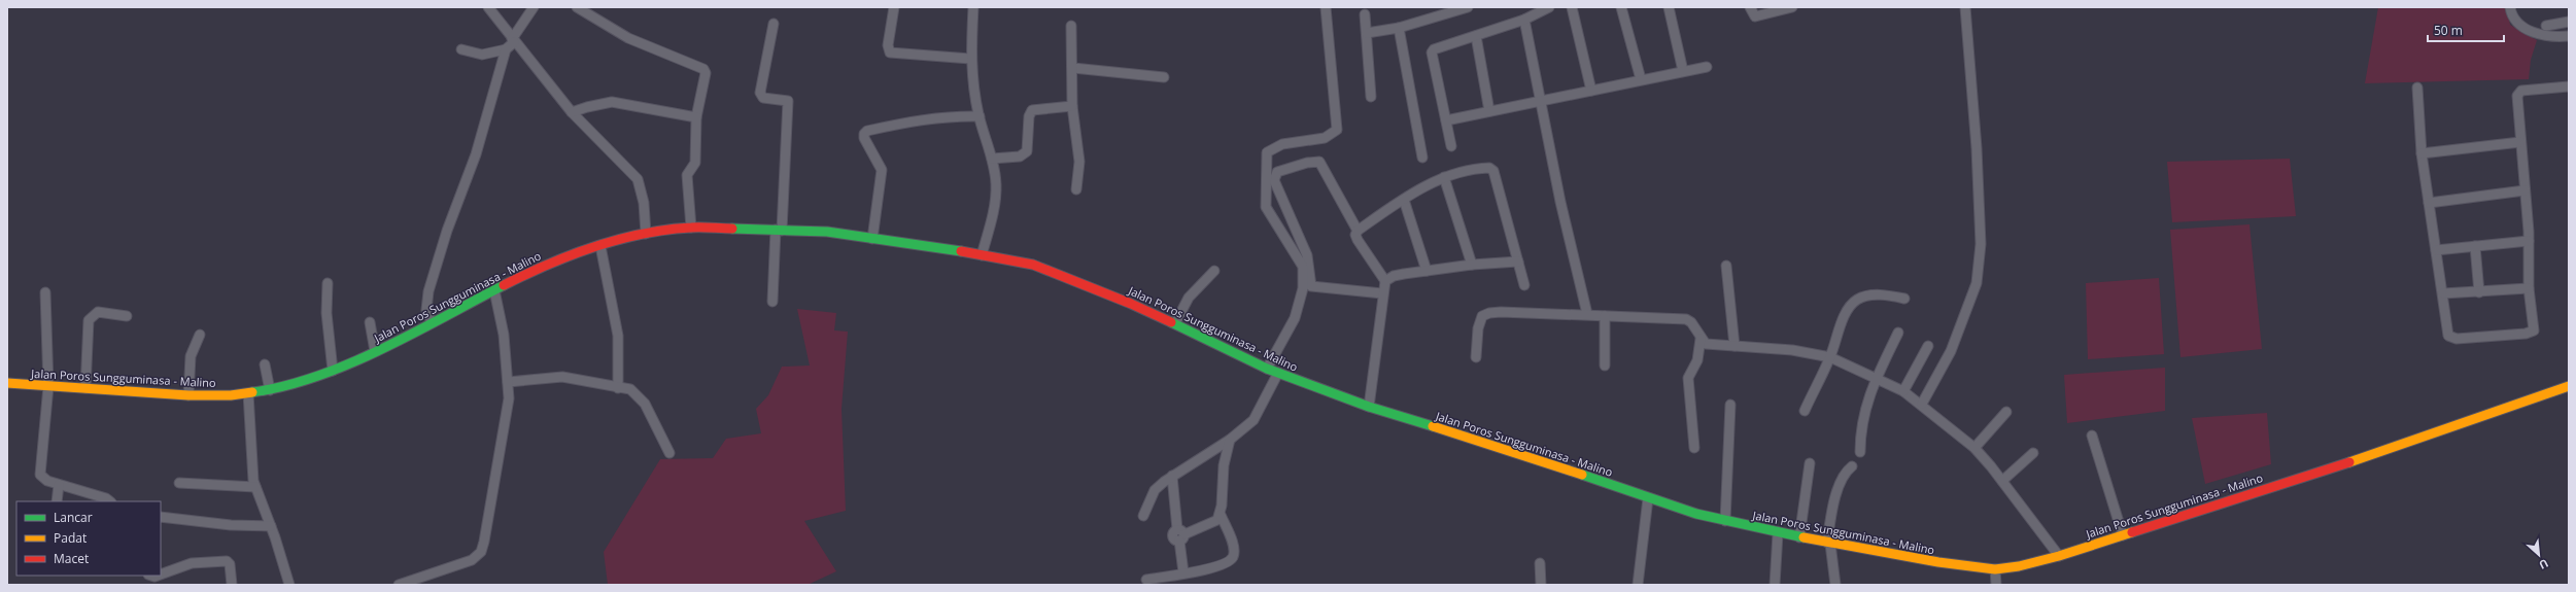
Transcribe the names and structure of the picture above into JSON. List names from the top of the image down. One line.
{"streets":{"main road":["Jalan Poros Sungguminasa - Malino"]},"legend":["Lancar","Padat","Macet"],"scale_bar":"50 m","north":"bottom right"}
